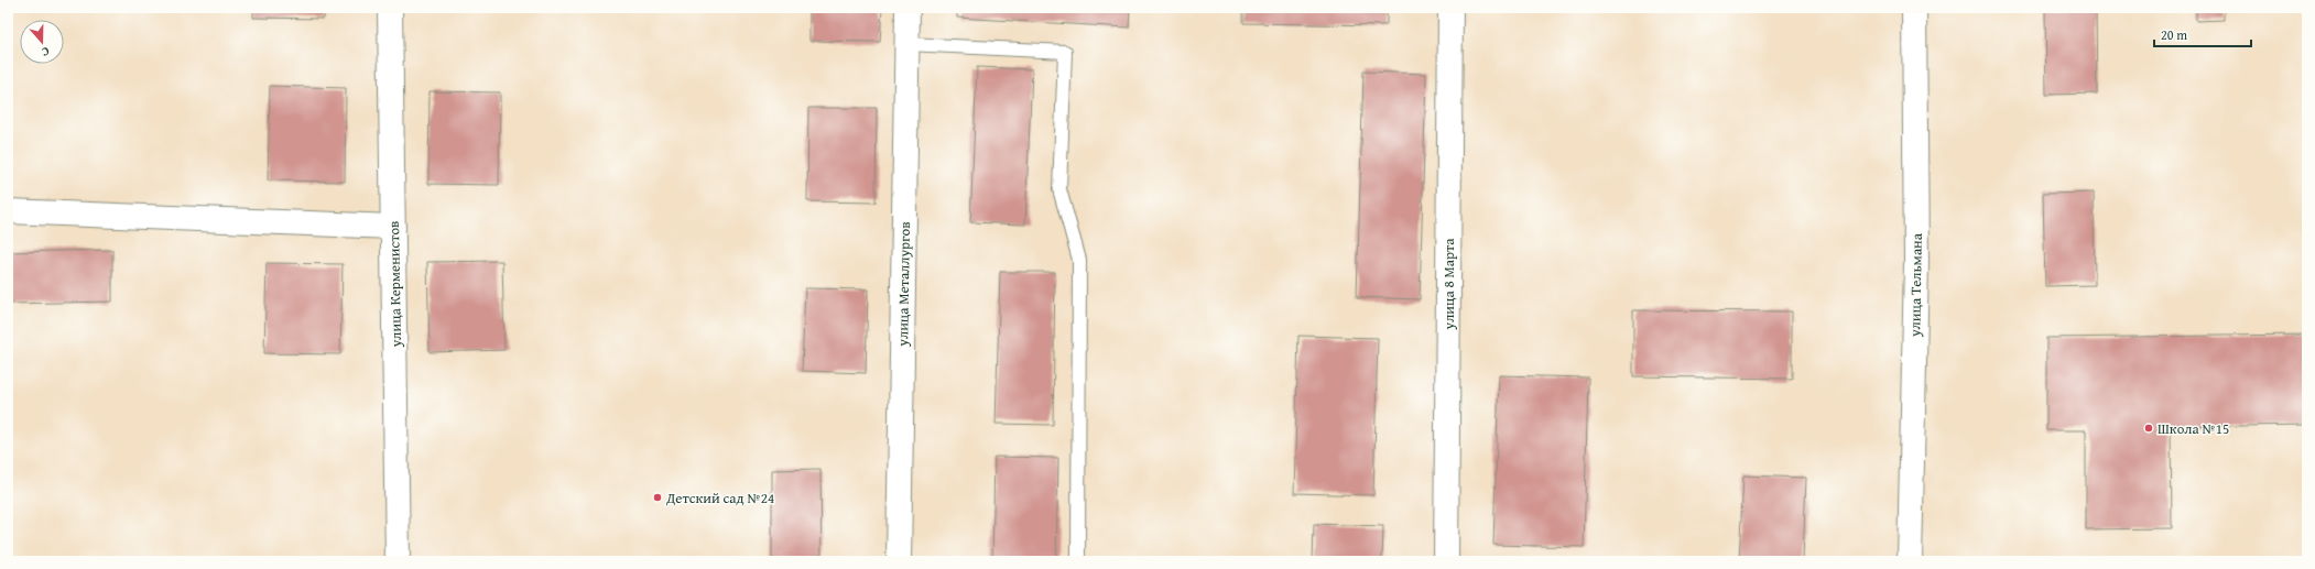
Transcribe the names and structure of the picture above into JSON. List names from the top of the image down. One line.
{"streets":{"street":["улица Керменистов","улица Металлургов","улица 8 Марта","улица Тельмана"]},"places":["Школа №15","Детский сад №24"],"scale_bar":"20 m","north":"bottom"}
